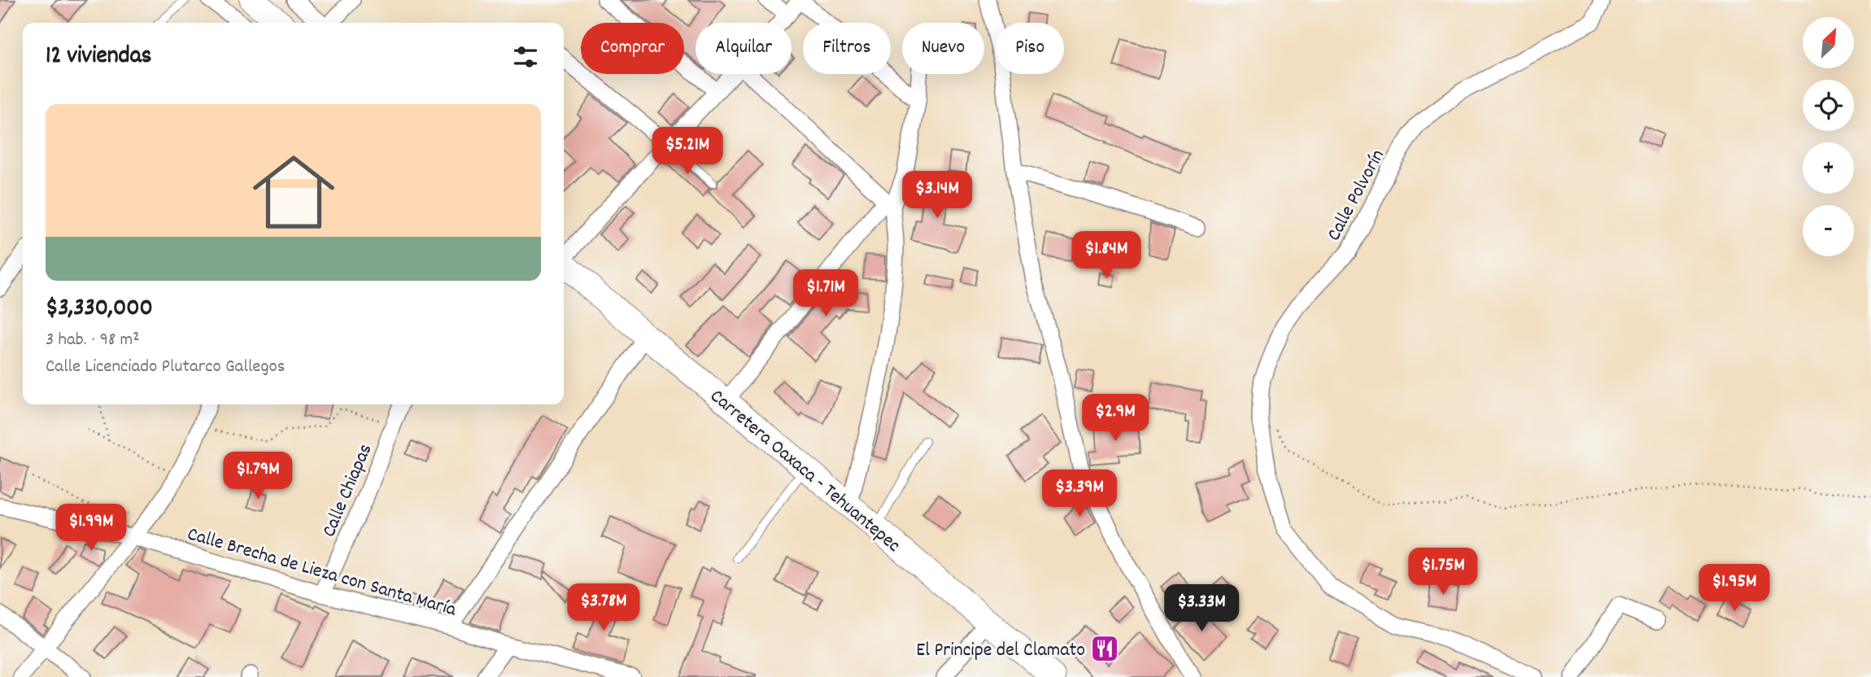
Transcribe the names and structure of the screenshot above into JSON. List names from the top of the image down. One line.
{"streets":{"main road":["Carretera Oaxaca - Tehuantepec"],"street":["Calle Polvorín","Calle Chiapas","Calle Brecha de Lieza con Santa María"]},"crossings":[["Calle Chiapas","Calle Brecha de Lieza con Santa María"]],"places":{"restaurant":["El Principe del Clamato"]},"north":"top right","page":{"map_buttons":["+","−"],"chip":["Comprar","Alquilar","Filtros","Nuevo","Piso"],"heading":"12 viviendas","list":[{"name":"$3,330,000","note":"3 hab. · 98 m² · Calle Licenciado Plutarco Gallegos"}],"price":["$5.21M","$3.14M","$1.84M","$1.71M","$2.9M","$1.79M","$3.39M","$1.99M","$1.75M","$1.95M","$3.78M","$3.33M"]}}
